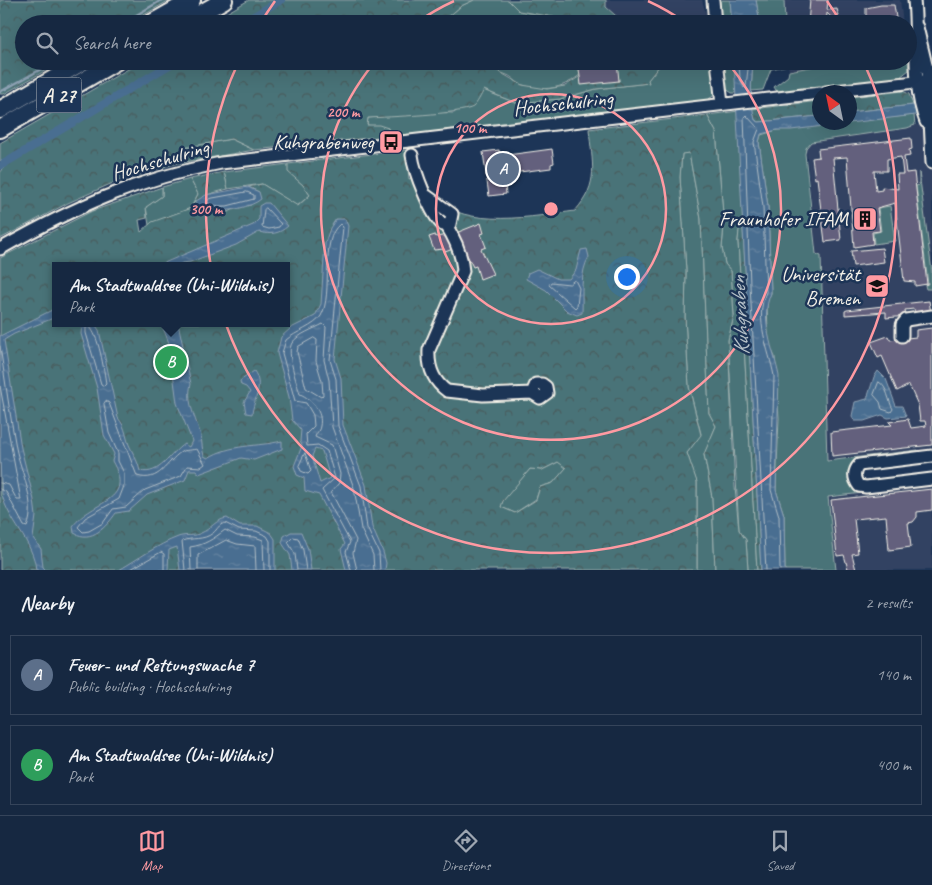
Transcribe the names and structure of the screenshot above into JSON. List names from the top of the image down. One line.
{"streets":{"highway":["A 27"],"street":["Hochschulring"]},"water":["Kuhgraben"],"places":{"bus stop":["Kuhgrabenweg"],"building":["Fraunhofer IFAM"],"school or university":["Universität Bremen"]},"north":"top left","page":{"search":"Search here","pins":["A","B"],"popup":["Am Stadtwaldsee (Uni-Wildnis)","Park"],"heading":["Nearby","2 results"],"list":[{"mark":"A","name":"Feuer- und Rettungswache 7","note":"Public building · Hochschulring","value":"140 m"},{"mark":"B","name":"Am Stadtwaldsee (Uni-Wildnis)","note":"Park","value":"400 m"}],"nav":["Map","Directions","Saved"]},"rings":["200 m","100 m","300 m"]}
